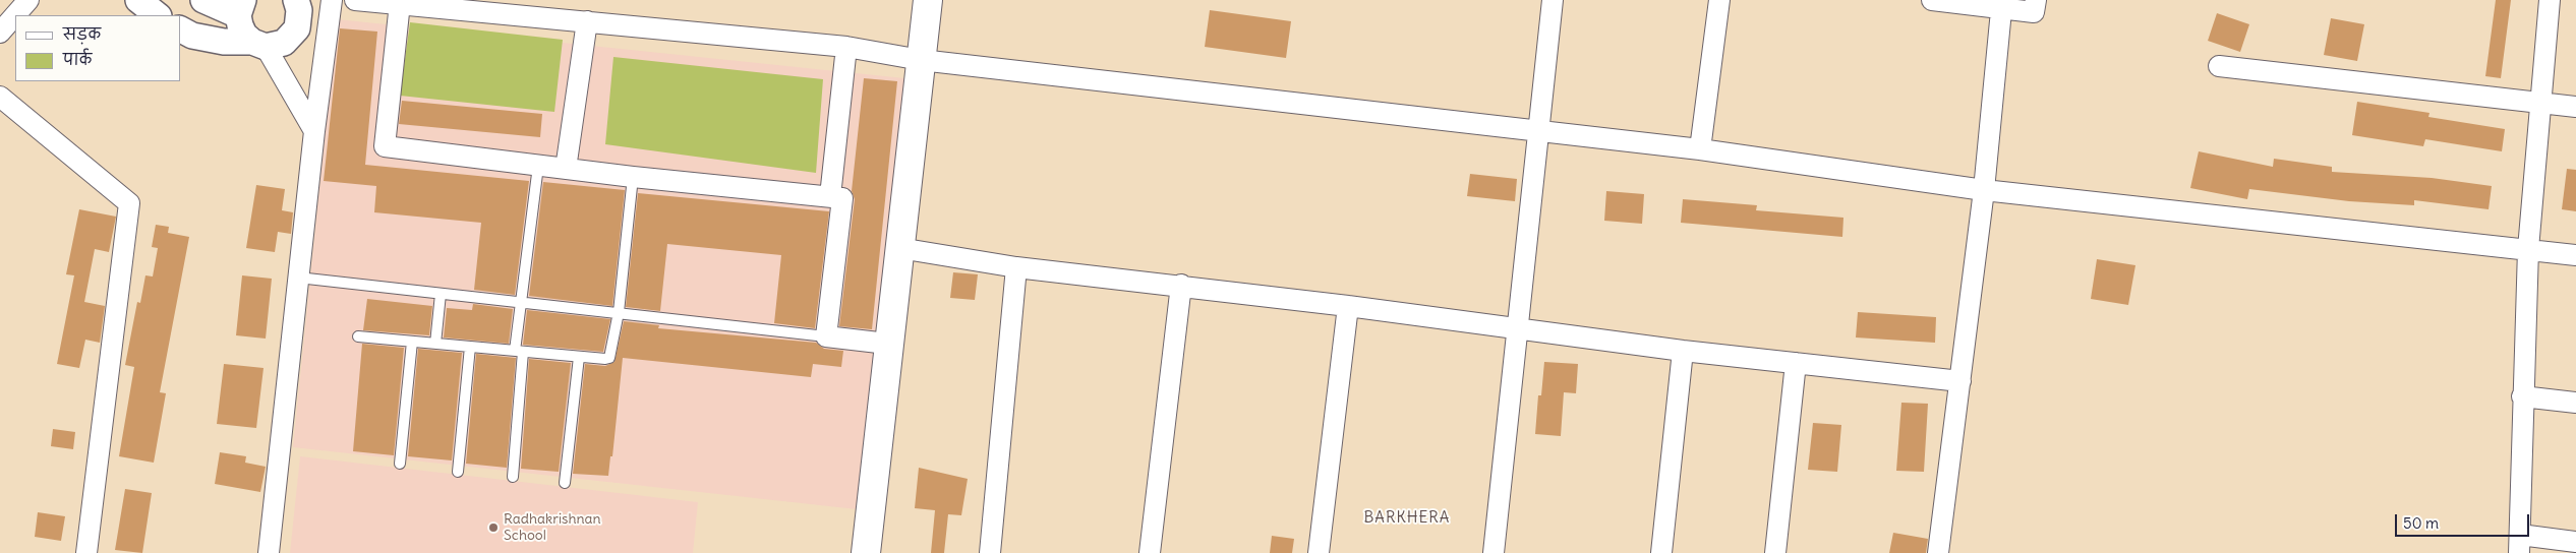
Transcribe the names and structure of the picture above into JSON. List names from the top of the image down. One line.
{"districts":["BARKHERA"],"places":["Radhakrishnan School"],"legend":["सड़क","पार्क"],"scale_bar":"50 m"}
